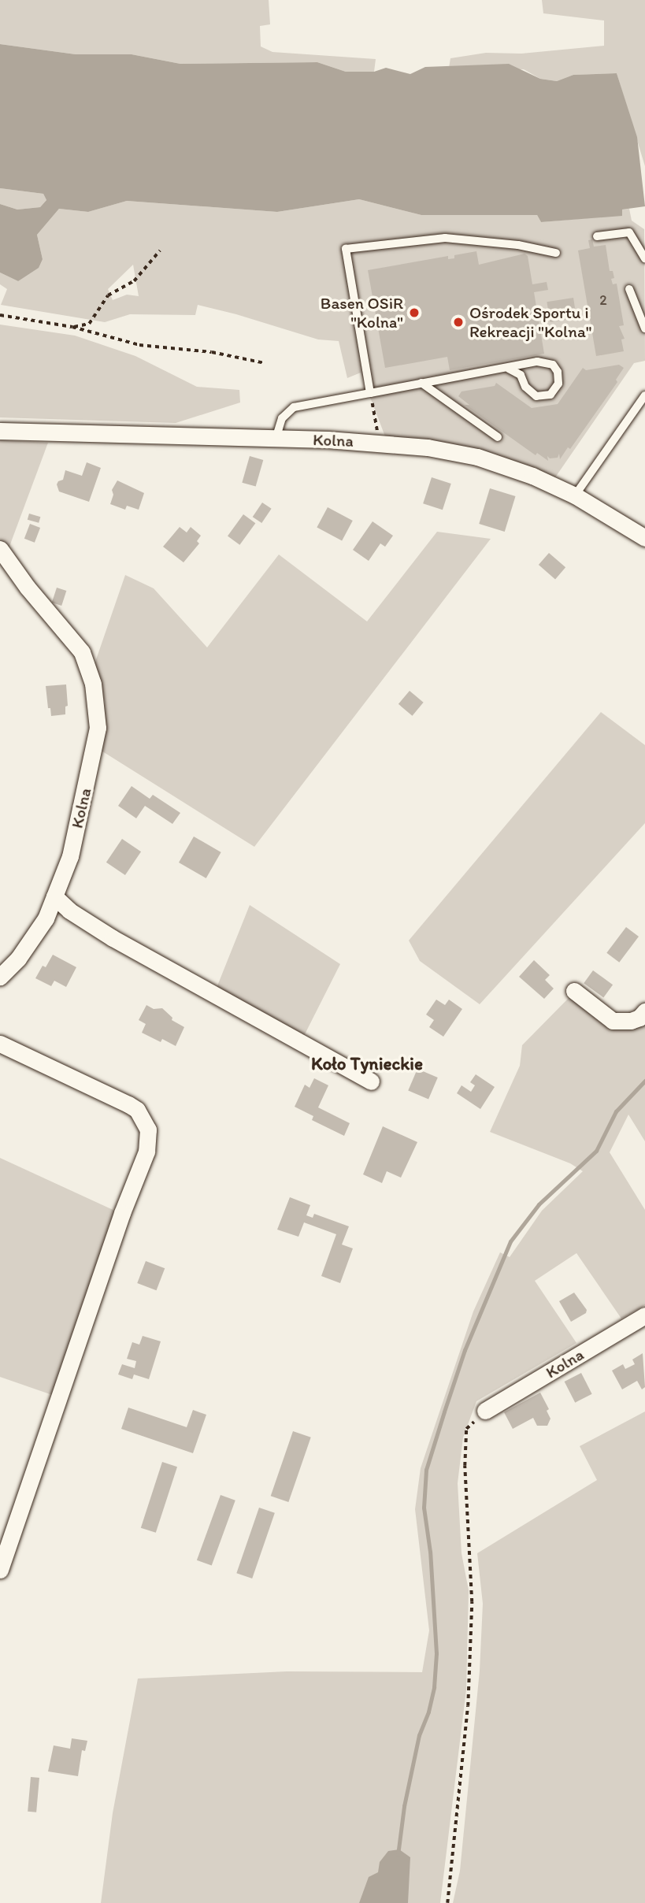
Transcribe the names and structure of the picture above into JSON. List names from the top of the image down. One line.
{"streets":{"street":["Kolna"]},"districts":["Koło Tynieckie"],"places":["Basen OSiR \"Kolna\"","Ośrodek Sportu i Rekreacji \"Kolna\""],"house_numbers":["2"]}
